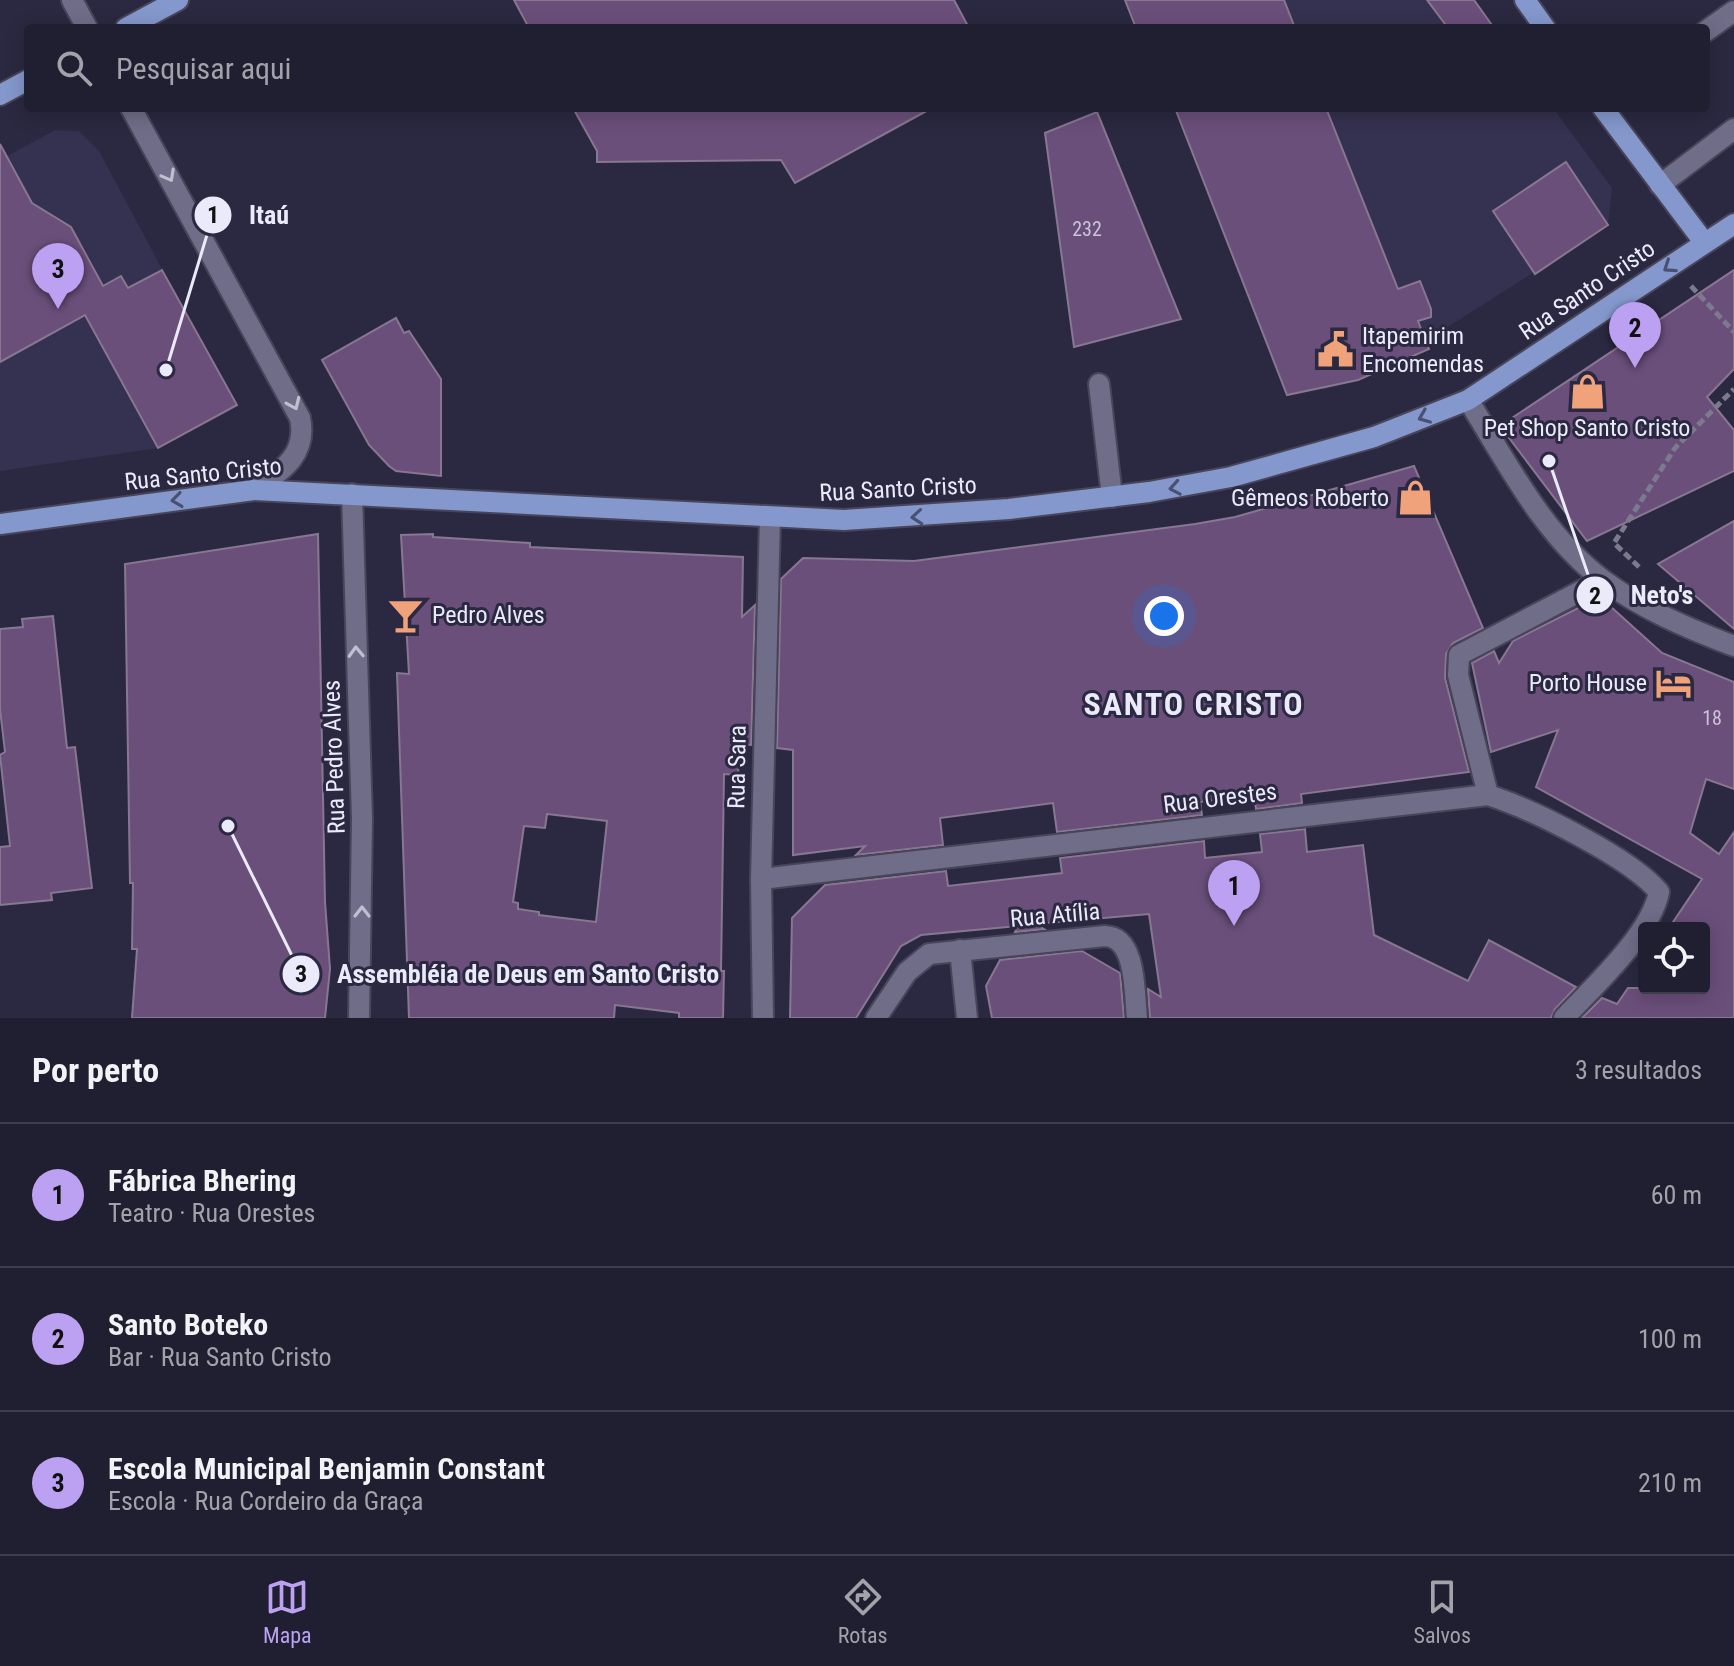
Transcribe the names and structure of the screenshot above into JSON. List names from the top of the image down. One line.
{"streets":{"main road":["Rua Santo Cristo"],"street":["Rua Pedro Alves","Rua Sara","Rua Orestes","Rua Atília"]},"crossings":[["Rua Santo Cristo","Rua Pedro Alves"],["Rua Santo Cristo","Rua Sara"],["Rua Sara","Rua Orestes"]],"one_way":["Rua Santo Cristo","Rua Pedro Alves"],"districts":["SANTO CRISTO"],"places":{"public building":["Itapemirim Encomendas"],"other":["Itaú","Neto's","Assembléia de Deus em Santo Cristo"],"shop":["Pet Shop Santo Cristo","Gêmeos Roberto"],"bar":["Pedro Alves"],"hotel":["Porto House"]},"house_numbers":["232","18"],"page":{"search":"Pesquisar aqui","pins":["3","2","1"],"heading":["Por perto","3 resultados"],"list":[{"mark":"1","name":"Fábrica Bhering","note":"Teatro · Rua Orestes","value":"60 m"},{"mark":"2","name":"Santo Boteko","note":"Bar · Rua Santo Cristo","value":"100 m"},{"mark":"3","name":"Escola Municipal Benjamin Constant","note":"Escola · Rua Cordeiro da Graça","value":"210 m"}],"nav":["Mapa","Rotas","Salvos"]}}
